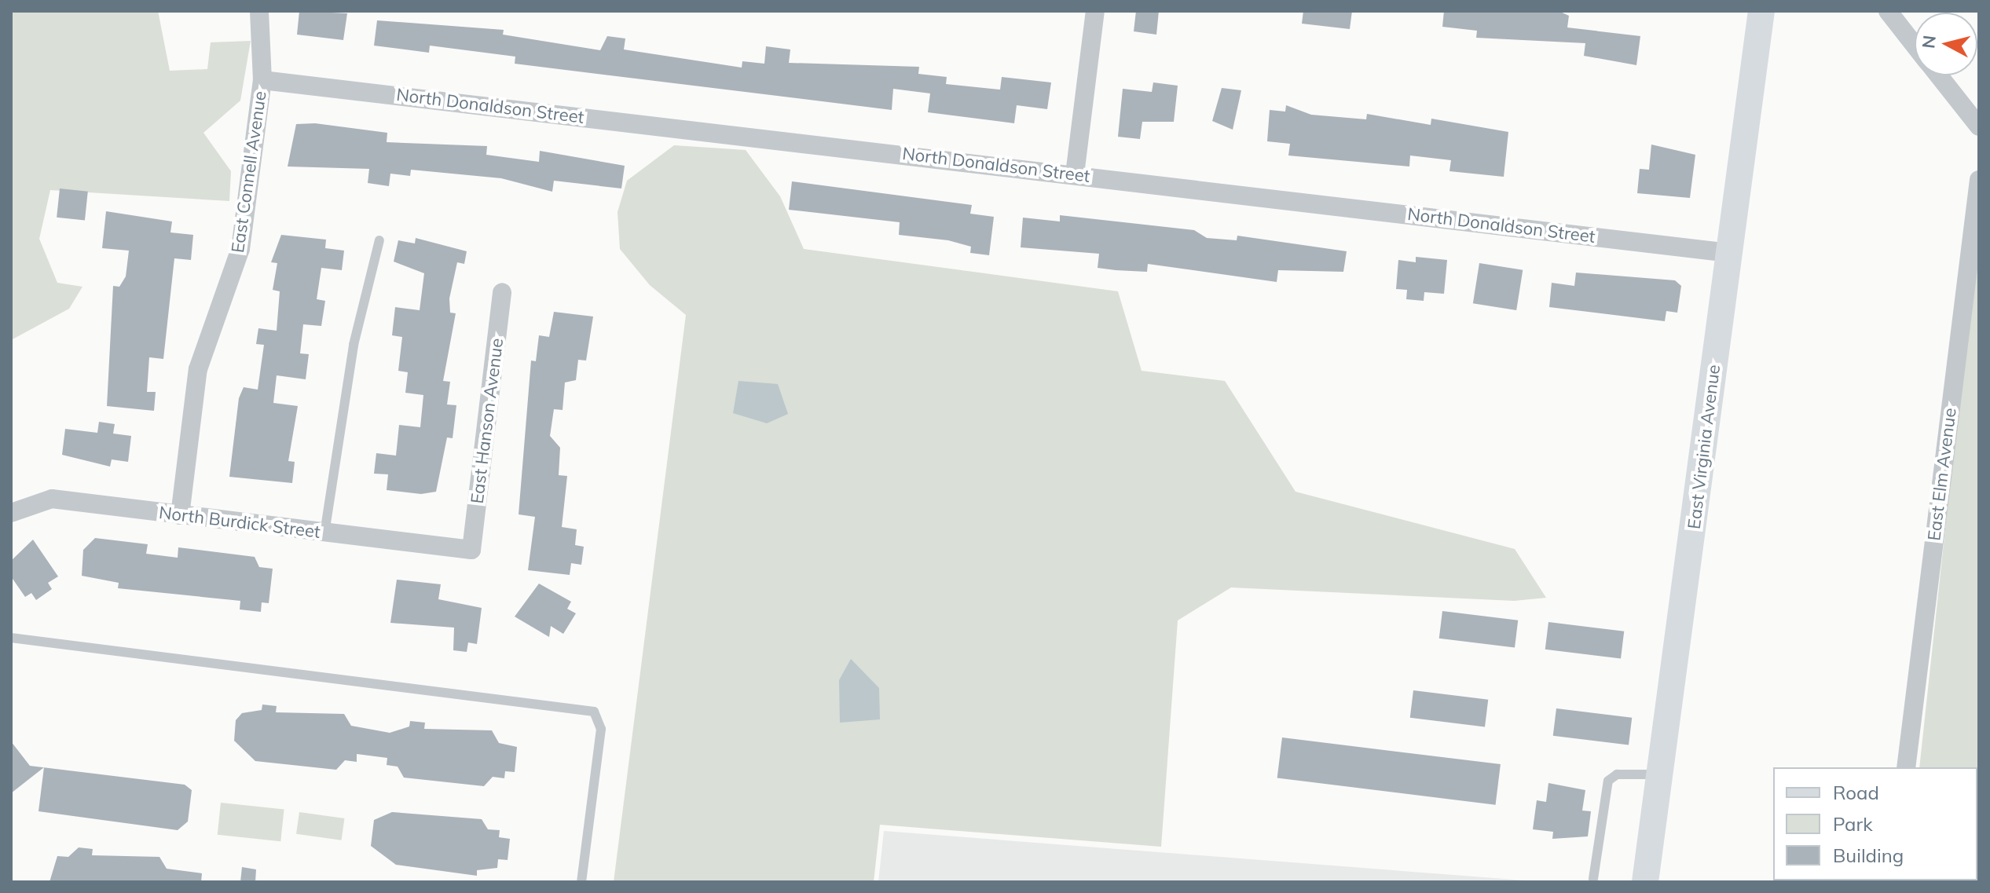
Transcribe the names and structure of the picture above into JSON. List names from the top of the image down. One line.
{"streets":{"street":["North Donaldson Street","East Connell Avenue","East Hanson Avenue","East Virginia Avenue","East Elm Avenue","North Burdick Street"]},"crossings":[["North Donaldson Street","East Connell Avenue"],["North Donaldson Street","East Virginia Avenue"],["East Connell Avenue","North Burdick Street"],["East Hanson Avenue","North Burdick Street"]],"legend":["Road","Park","Building"],"north":"left"}
